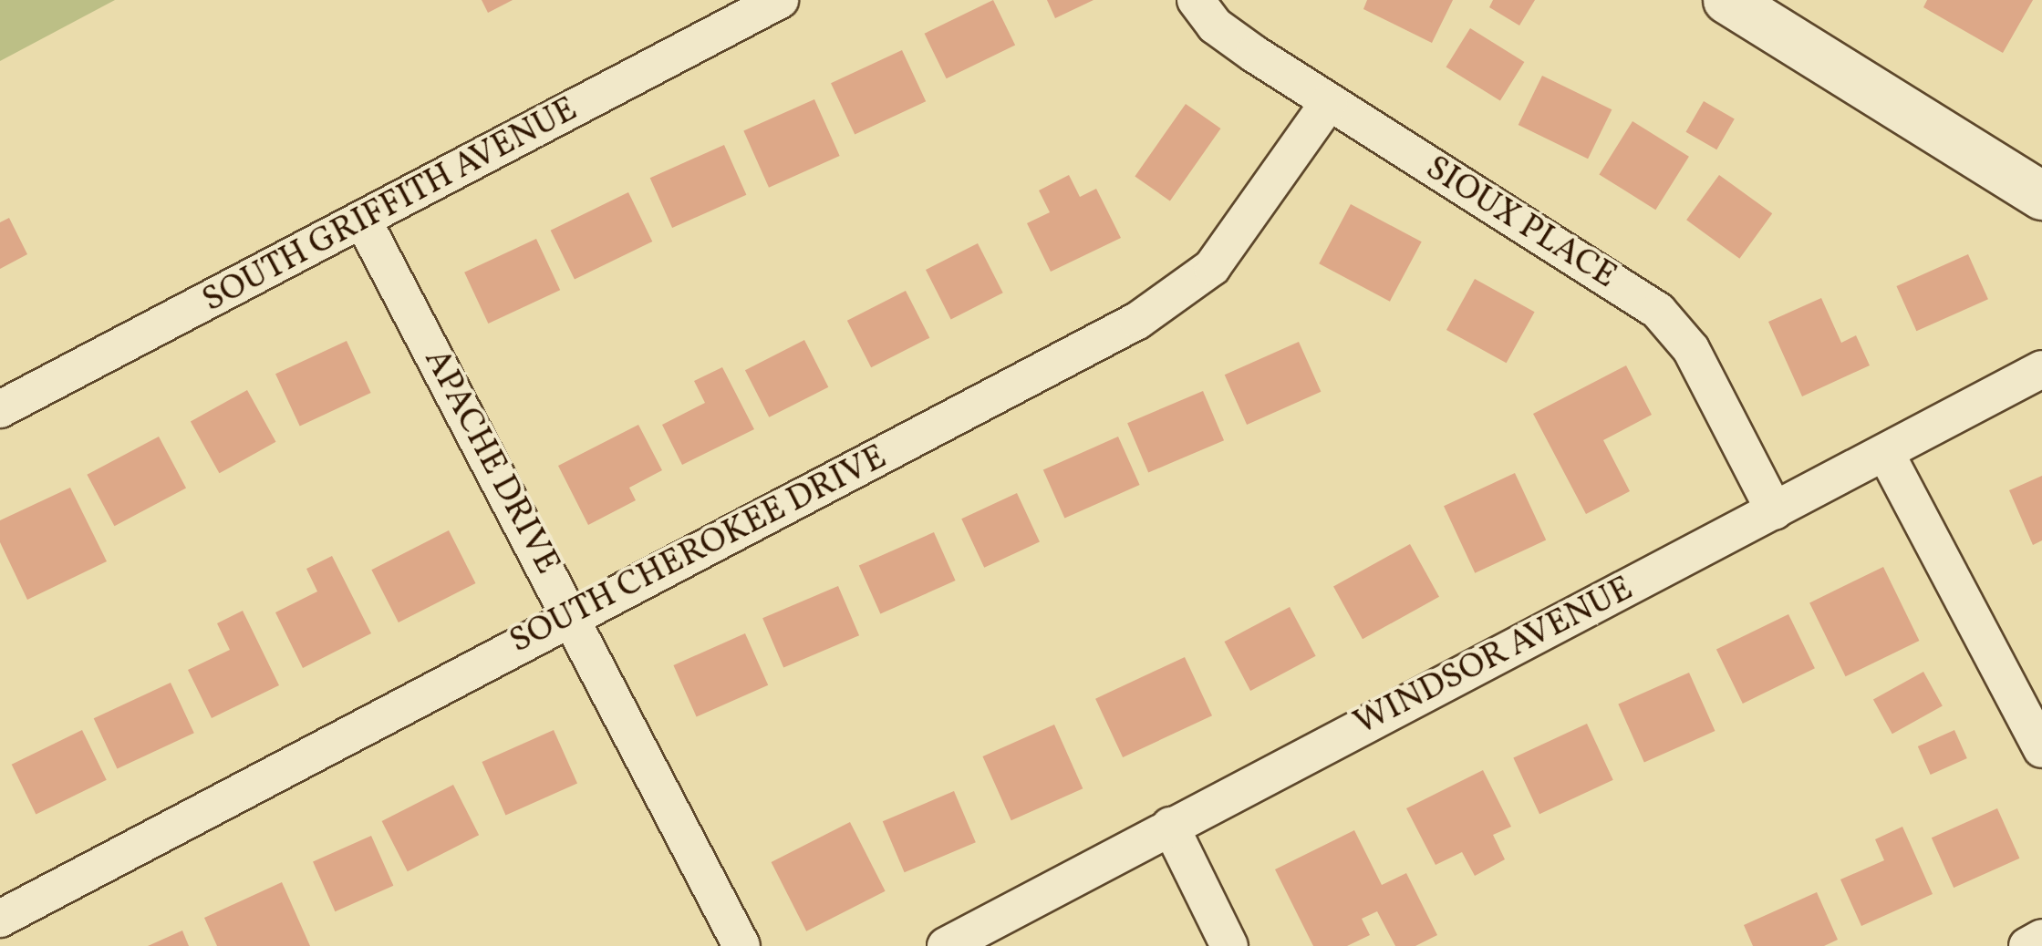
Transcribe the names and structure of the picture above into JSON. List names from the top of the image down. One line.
{"streets":{"street":["SOUTH GRIFFITH AVENUE","SIOUX PLACE","APACHE DRIVE","SOUTH CHEROKEE DRIVE","WINDSOR AVENUE"]},"crossings":[["SOUTH GRIFFITH AVENUE","APACHE DRIVE"],["SIOUX PLACE","SOUTH CHEROKEE DRIVE"],["SIOUX PLACE","WINDSOR AVENUE"],["APACHE DRIVE","SOUTH CHEROKEE DRIVE"]]}
